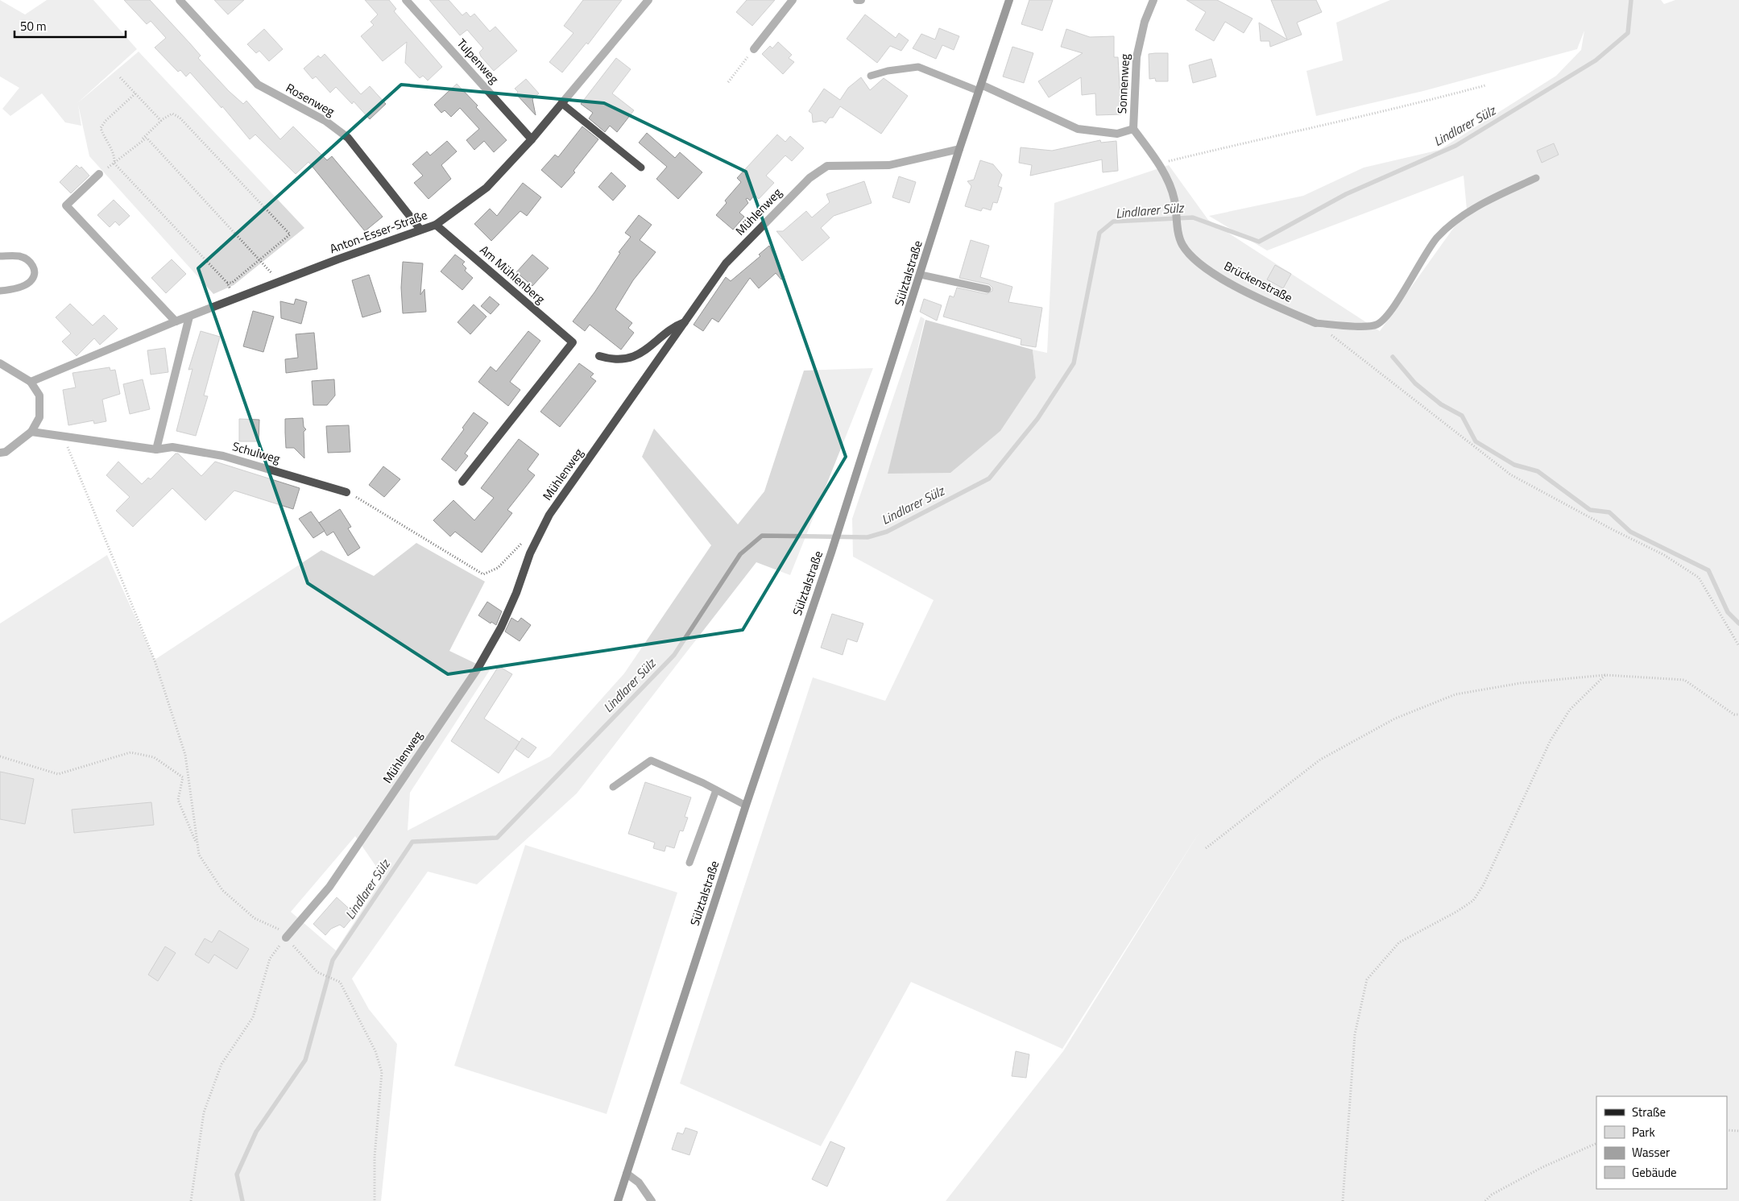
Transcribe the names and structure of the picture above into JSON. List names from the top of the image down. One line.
{"streets":{"main road":["Sülztalstraße"],"street":["Tulpenweg","Sonnenweg","Rosenweg","Mühlenweg","Anton-Esser-Straße","Am Mühlenberg","Brückenstraße","Schulweg"]},"crossings":[["Tulpenweg","Anton-Esser-Straße"],["Sonnenweg","Sülztalstraße"],["Sonnenweg","Brückenstraße"],["Rosenweg","Anton-Esser-Straße"],["Mühlenweg","Sülztalstraße"],["Anton-Esser-Straße","Am Mühlenberg"]],"water":["Lindlarer Sülz"],"legend":["Straße","Park","Wasser","Gebäude"],"scale_bar":"50 m"}
